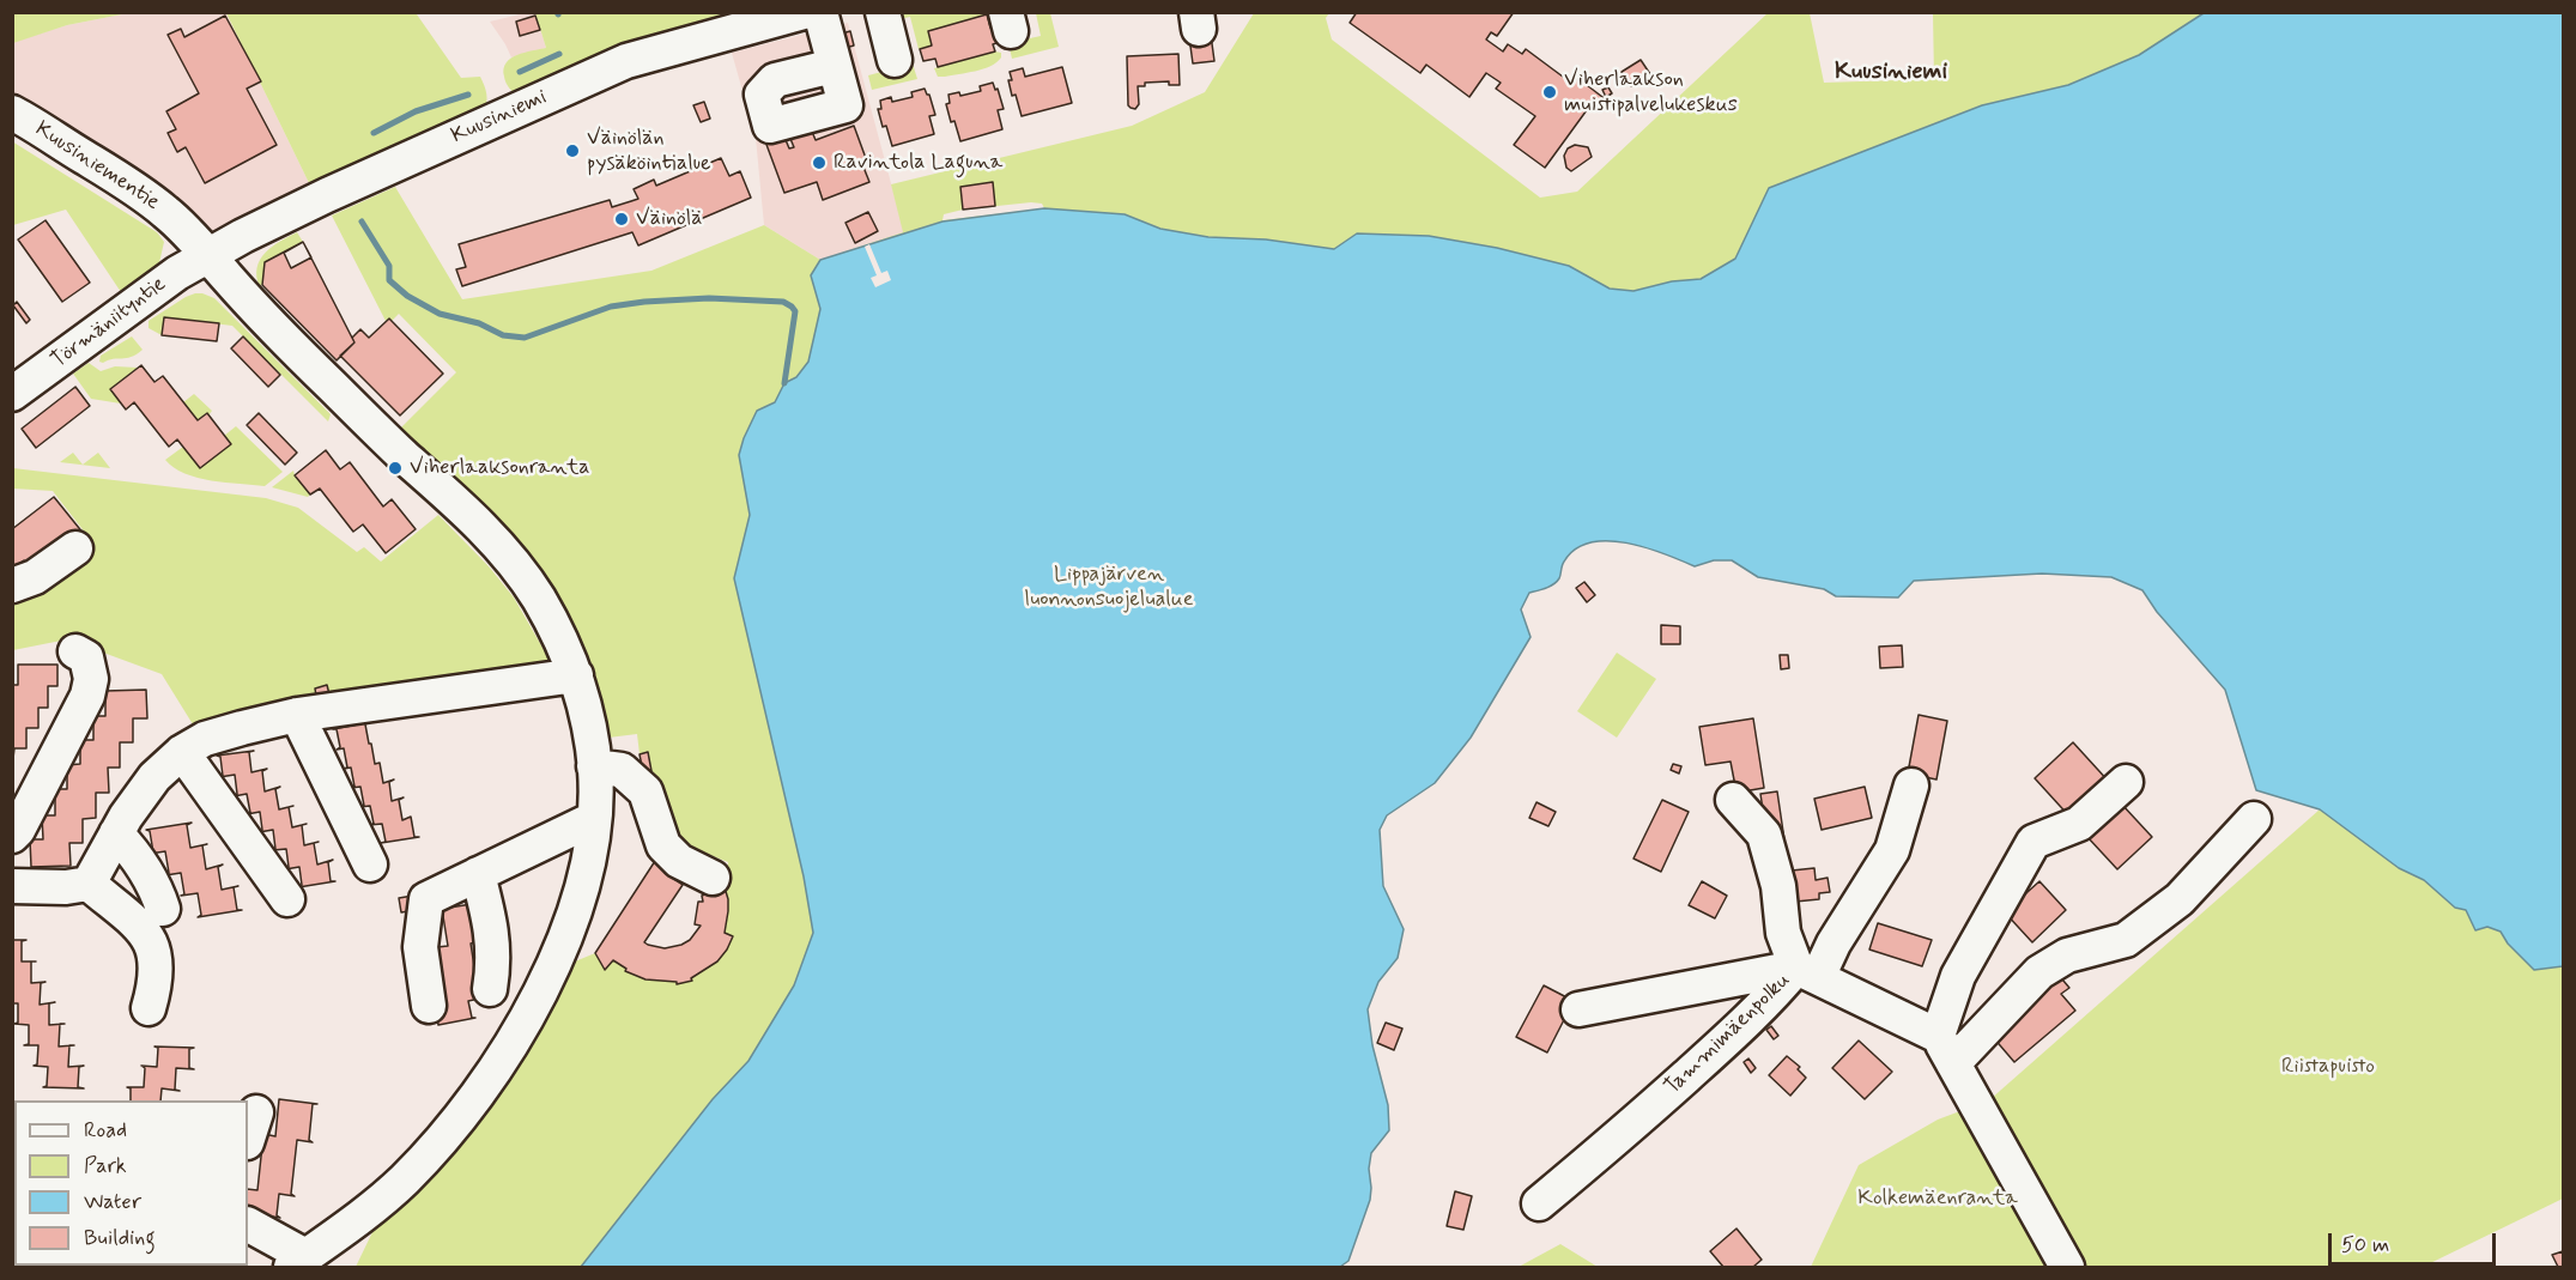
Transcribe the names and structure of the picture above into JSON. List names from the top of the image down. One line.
{"streets":{"street":["Kuusiniemi","Kuusiniementie","Törmäniityntie","Tammimäenpolku"]},"crossings":[["Kuusiniemi","Kuusiniementie"],["Kuusiniemi","Törmäniityntie"],["Kuusiniementie","Törmäniityntie"]],"districts":["Kuusiniemi"],"parks":["Lippajärven luonnonsuojelualue","Riistapuisto","Kolkemäenranta"],"places":["Viherlaakson muistipalvelukeskus","Väinölän pysäköintialue","Ravintola Laguna","Väinölä","Viherlaaksonranta"],"legend":["Road","Park","Water","Building"],"scale_bar":"50 m"}
